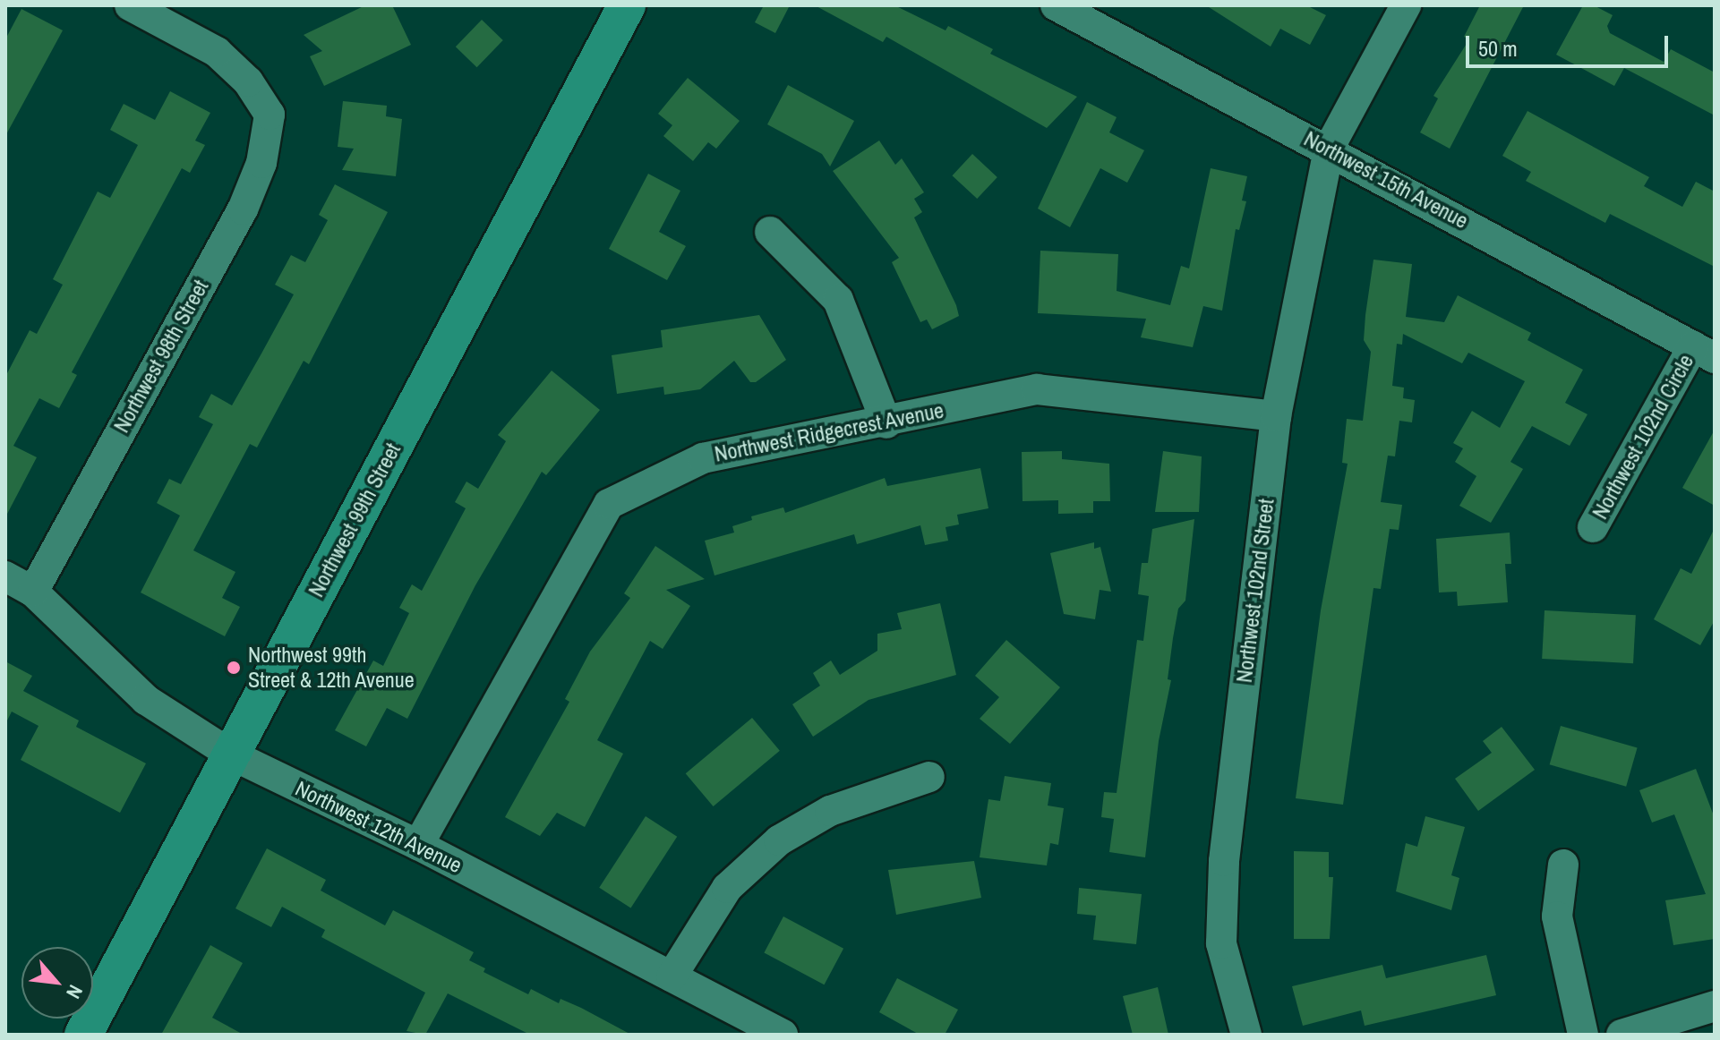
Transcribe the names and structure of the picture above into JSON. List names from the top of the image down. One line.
{"streets":{"main road":["Northwest 99th Street"],"street":["Northwest 15th Avenue","Northwest 98th Street","Northwest Ridgecrest Avenue","Northwest 102nd Circle","Northwest 102nd Street","Northwest 12th Avenue"]},"crossings":[["Northwest 15th Avenue","Northwest 102nd Circle"],["Northwest 15th Avenue","Northwest 102nd Street"],["Northwest 98th Street","Northwest 12th Avenue"],["Northwest Ridgecrest Avenue","Northwest 102nd Street"],["Northwest Ridgecrest Avenue","Northwest 12th Avenue"],["Northwest 99th Street","Northwest 12th Avenue"]],"places":["Northwest 99th Street & 12th Avenue"],"scale_bar":"50 m","north":"bottom right"}
